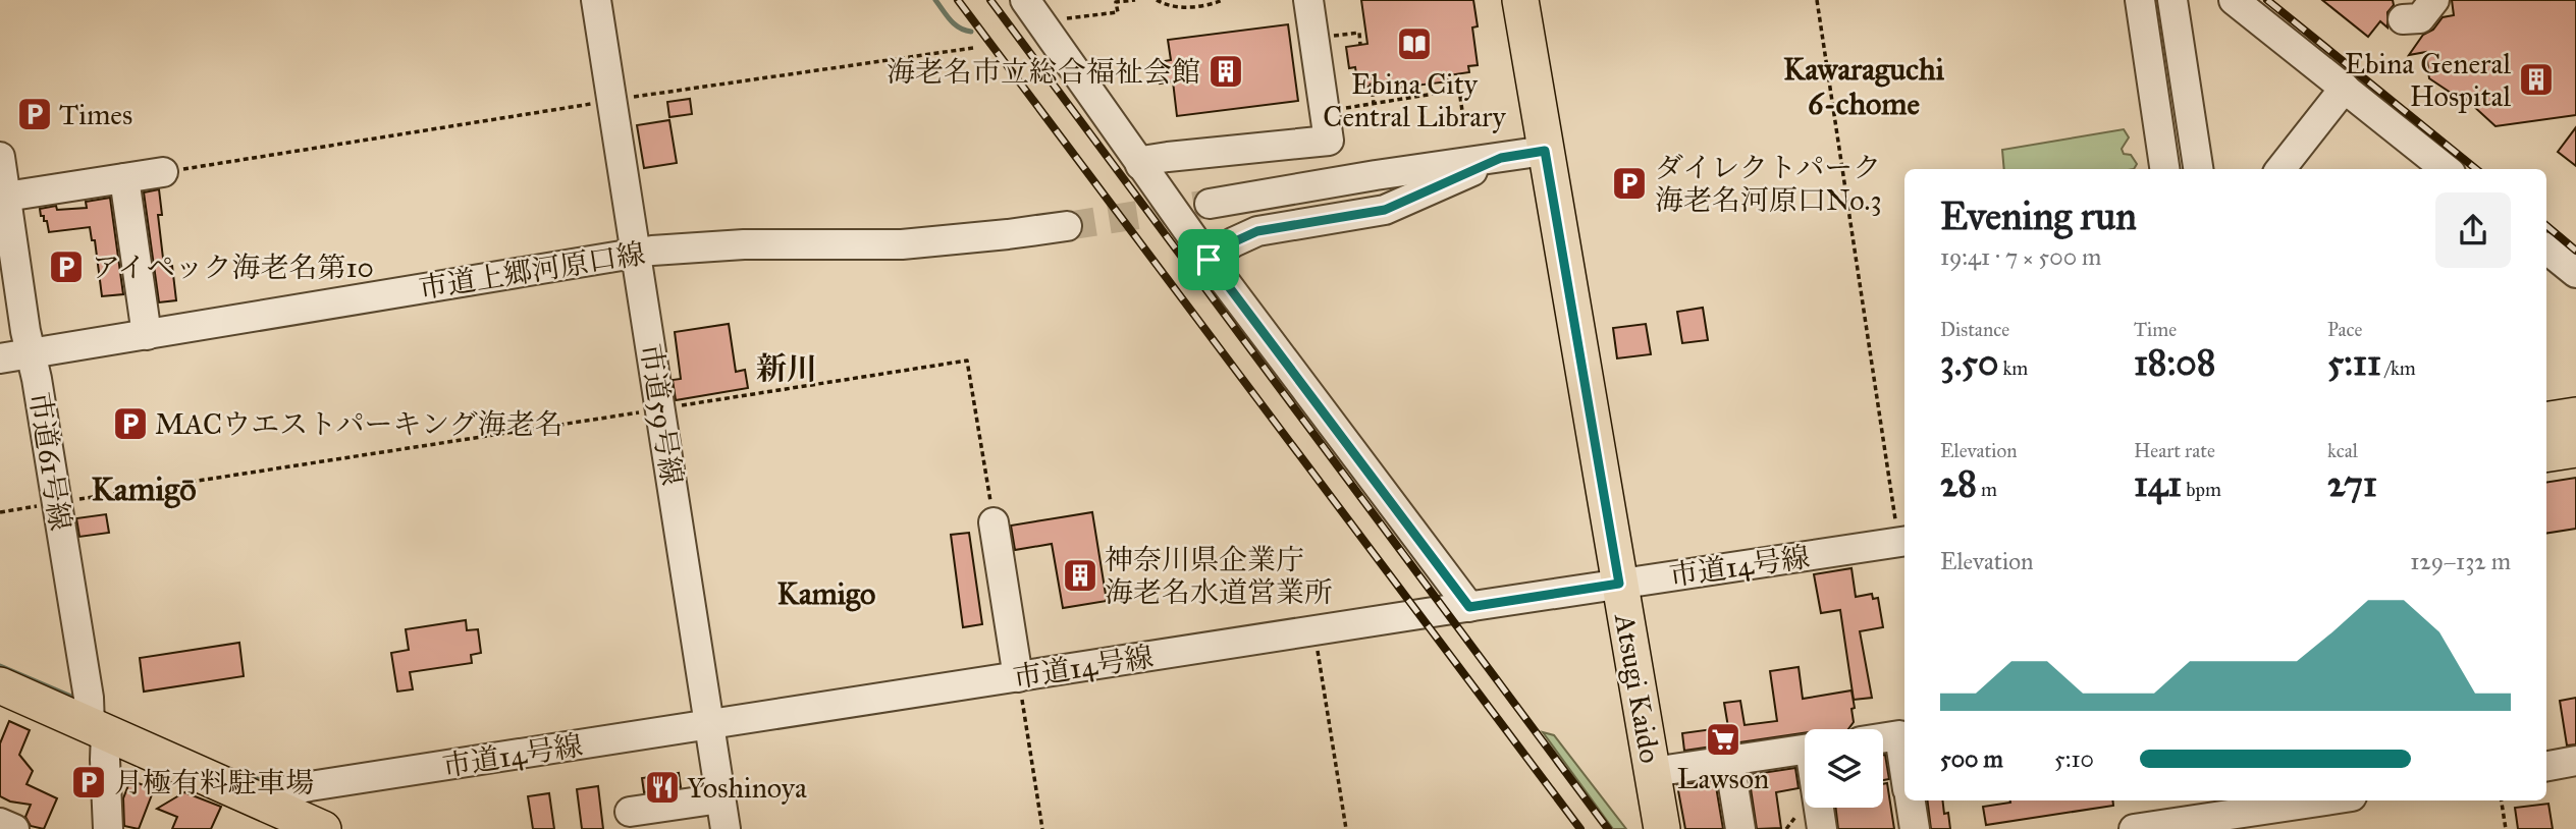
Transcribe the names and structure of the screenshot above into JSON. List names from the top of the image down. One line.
{"streets":{"main road":["Atsugi Kaido"],"street":["市道上郷河原口線","市道59号線","市道61号線","市道14号線"]},"crossings":[["市道上郷河原口線","市道59号線"],["市道上郷河原口線","市道61号線"],["市道59号線","市道14号線"],["市道14号線","Atsugi Kaido"]],"districts":["Kawaraguchi 6-chome","新川","Kamigō","Kamigo"],"places":{"library":["Ebina City Central Library"],"building":["海老名市立総合福祉会館","Ebina General Hospital","神奈川県企業庁 海老名水道営業所"],"parking":["Times","ダイレクトパーク 海老名河原口No.3","アイペック海老名第10","MACウエストパーキング海老名","月極有料駐車場"],"supermarket":["Lawson"],"restaurant":["Yoshinoya"]},"page":{"heading":["Evening run","19:41 · 7 × 500 m"],"stats":[["Distance","3.50 km"],["Time","18:08"],["Pace","5:11 /km"],["Elevation","28 m"],["Heart rate","141 bpm"],["kcal","271"]],"chart":["Elevation","129–132 m"],"list":[{"name":"500 m","note":"5:10"}]}}
